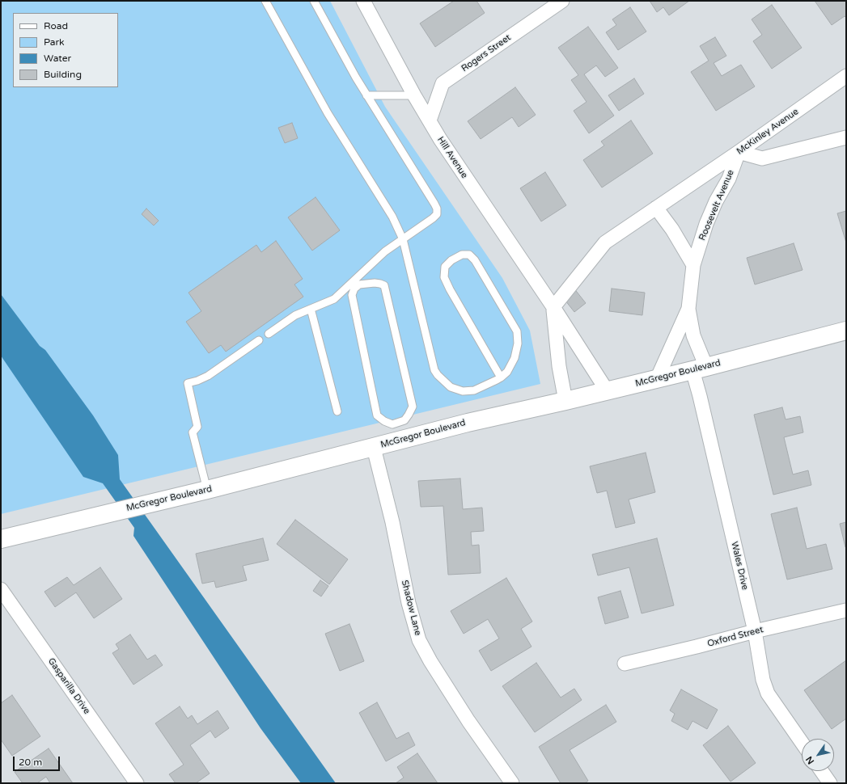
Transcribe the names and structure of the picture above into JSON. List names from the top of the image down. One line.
{"streets":{"main road":["McGregor Boulevard"],"street":["Rogers Street","McKinley Avenue","Hill Avenue","Roosevelt Avenue","Wales Drive","Shadow Lane","Oxford Street","Gasparilla Drive"]},"crossings":[["Rogers Street","Hill Avenue"],["McKinley Avenue","Hill Avenue"],["McKinley Avenue","Roosevelt Avenue"],["Hill Avenue","McGregor Boulevard"],["Roosevelt Avenue","McGregor Boulevard"],["Roosevelt Avenue","Wales Drive"],["McGregor Boulevard","Wales Drive"],["McGregor Boulevard","Shadow Lane"],["Wales Drive","Oxford Street"]],"legend":["Road","Park","Water","Building"],"scale_bar":"20 m","north":"bottom left"}
